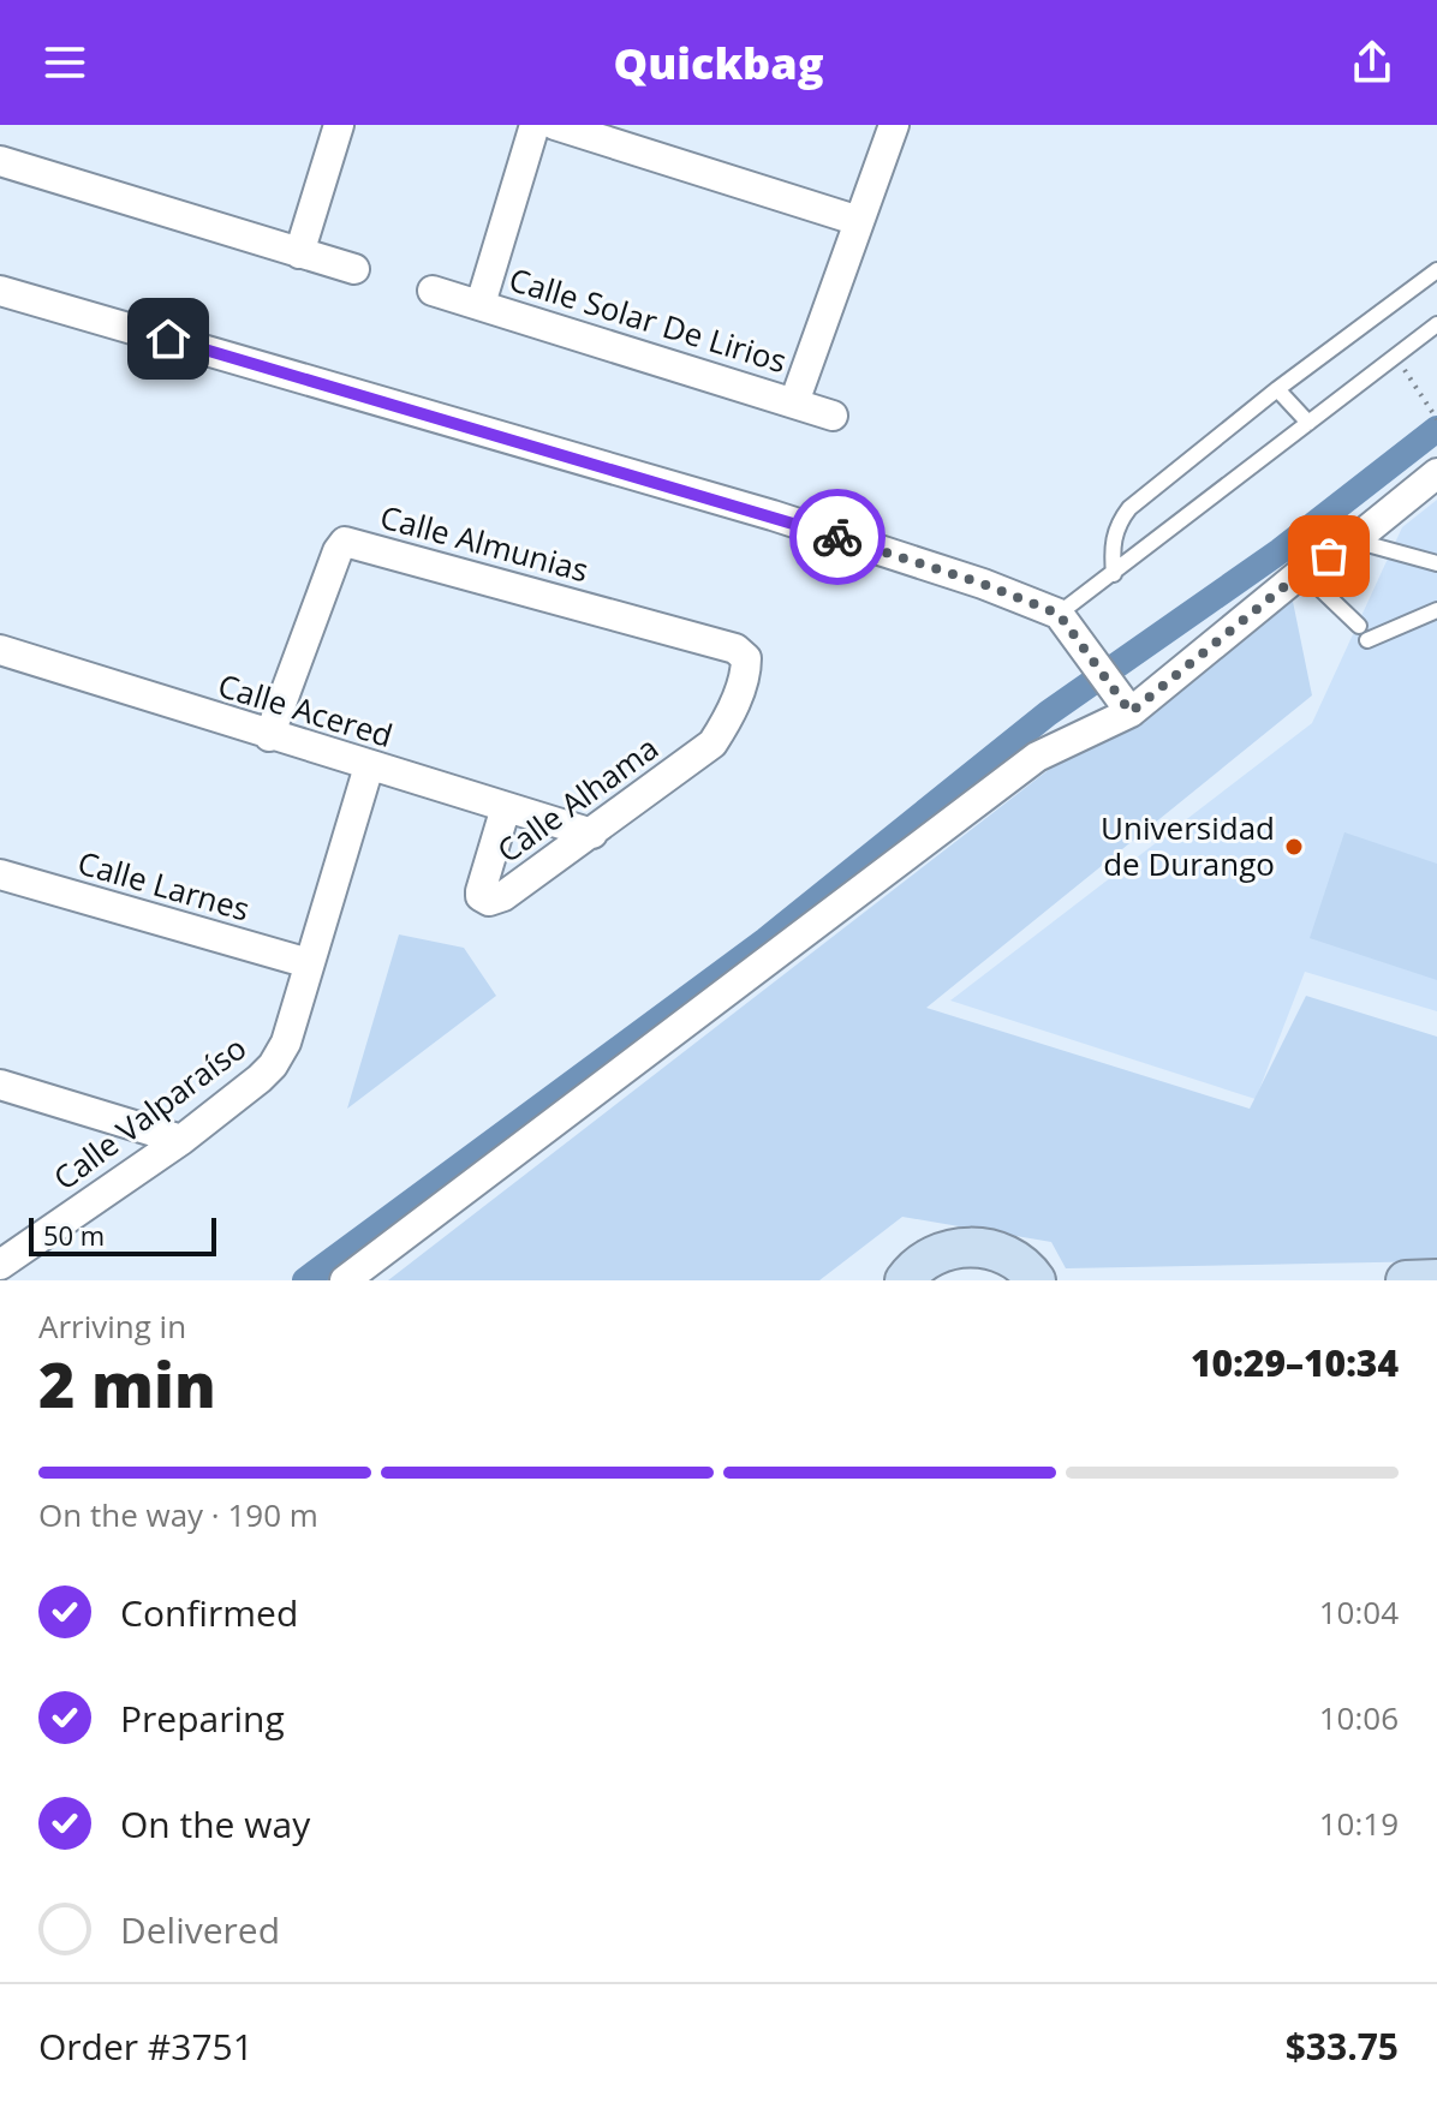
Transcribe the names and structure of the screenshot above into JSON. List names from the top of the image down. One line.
{"streets":{"street":["Calle Solar De Lirios","Calle Almunias","Calle Acered","Calle Alhama","Calle Larnes","Calle Valparaíso"]},"crossings":[["Calle Almunias","Calle Acered"],["Calle Almunias","Calle Alhama"],["Calle Acered","Calle Alhama"],["Calle Acered","Calle Valparaíso"],["Calle Larnes","Calle Valparaíso"]],"places":["Universidad de Durango"],"scale_bar":"50 m","page":{"header":"Quickbag","scale":"50 m","heading":["2 min","Arriving in","10:29–10:34"],"panel":["Order #3751","$33.75"],"bar":"On the way · 190 m","list":[["Confirmed","10:04"],["Preparing","10:06"],["On the way","10:19"],"Delivered"]}}
